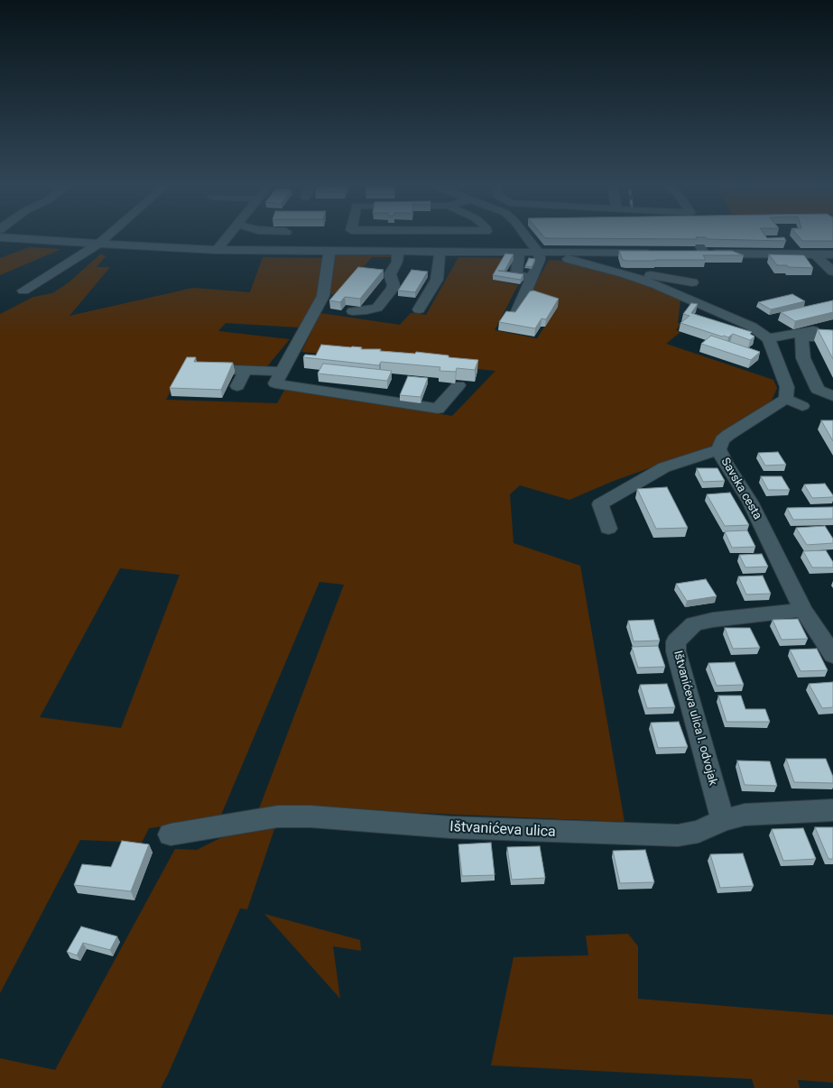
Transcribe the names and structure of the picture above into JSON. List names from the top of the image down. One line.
{"streets":{"street":["Savska cesta","Ištvanićeva ulica I. odvojak","Ištvanićeva ulica"]},"crossings":[["Savska cesta","Ištvanićeva ulica I. odvojak"],["Ištvanićeva ulica I. odvojak","Ištvanićeva ulica"]]}
